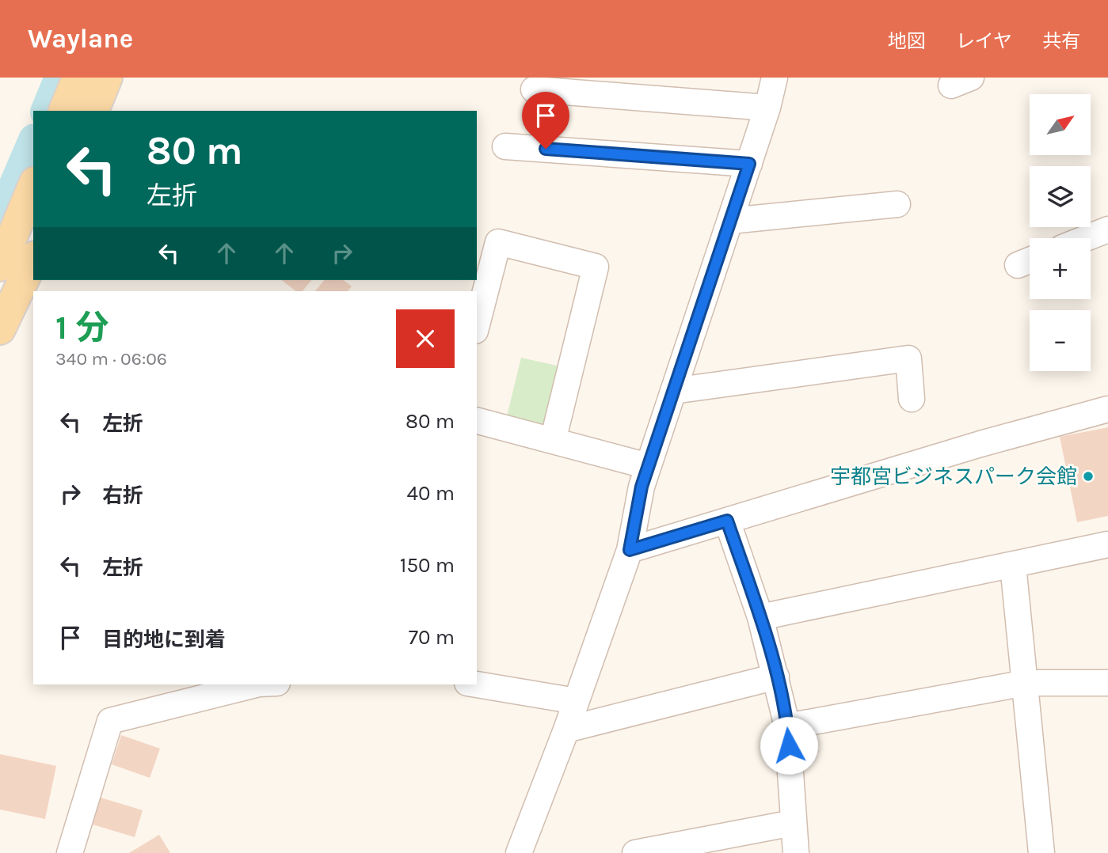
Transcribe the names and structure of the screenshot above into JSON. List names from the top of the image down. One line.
{"places":["宇都宮ビジネスパーク会館"],"north":"top right","page":{"header":"Waylane","nav":["地図","レイヤ","共有"],"map_buttons":["+","−"],"turn":["80 m","左折"],"heading":["1 分","340 m · 06:06"],"list":[{"name":"左折","value":"80 m"},{"name":"右折","value":"40 m"},{"name":"左折","value":"150 m"},{"name":"目的地に到着","value":"70 m"}]}}
